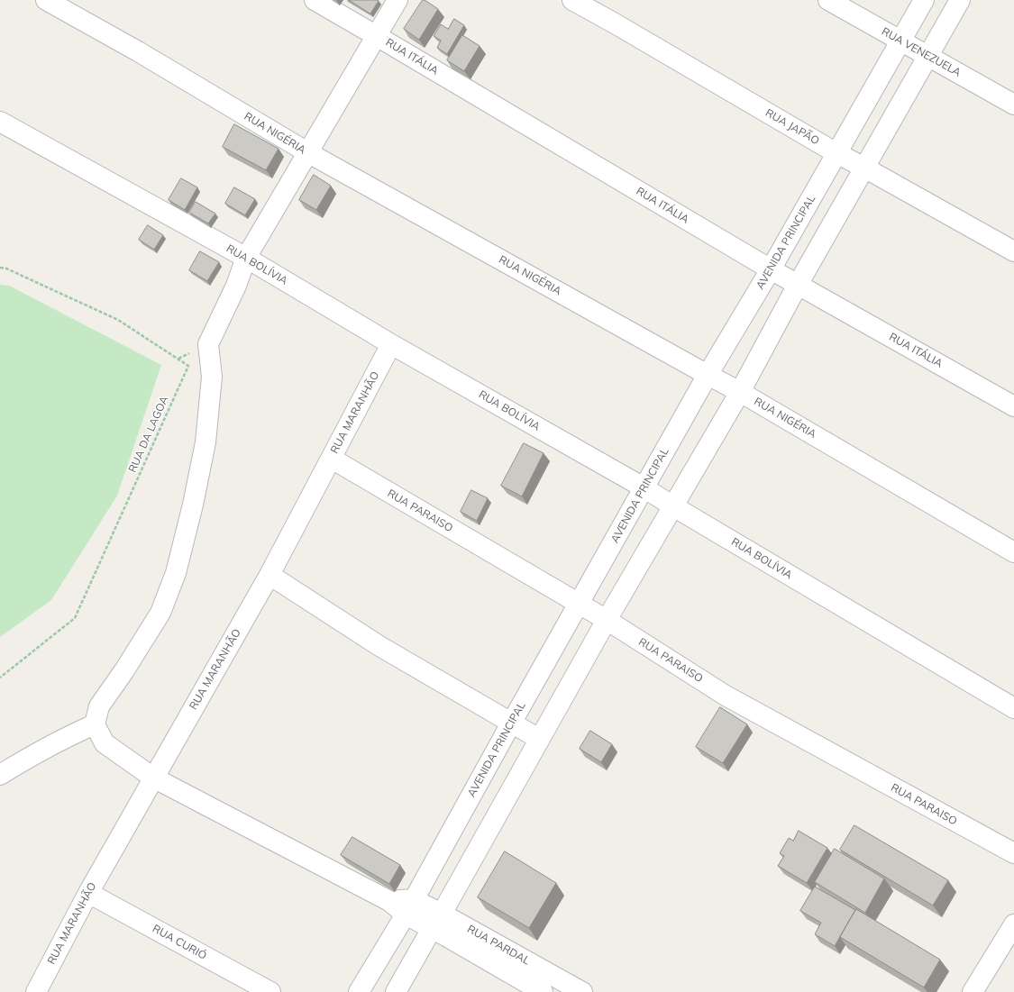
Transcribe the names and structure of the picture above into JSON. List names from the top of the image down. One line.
{"streets":{"street":["RUA VENEZUELA","RUA ITÁLIA","RUA JAPÃO","RUA NIGÉRIA","AVENIDA PRINCIPAL","RUA BOLÍVIA","RUA MARANHÃO","RUA PARAISO","RUA CURIÓ","RUA PARDAL"],"path":["RUA DA LAGOA"]},"crossings":[["RUA VENEZUELA","AVENIDA PRINCIPAL"],["RUA ITÁLIA","AVENIDA PRINCIPAL"],["RUA JAPÃO","AVENIDA PRINCIPAL"],["RUA NIGÉRIA","AVENIDA PRINCIPAL"],["AVENIDA PRINCIPAL","RUA BOLÍVIA"],["AVENIDA PRINCIPAL","RUA PARAISO"],["AVENIDA PRINCIPAL","RUA PARDAL"],["RUA BOLÍVIA","RUA MARANHÃO"],["RUA MARANHÃO","RUA PARAISO"],["RUA MARANHÃO","RUA CURIÓ"]]}
